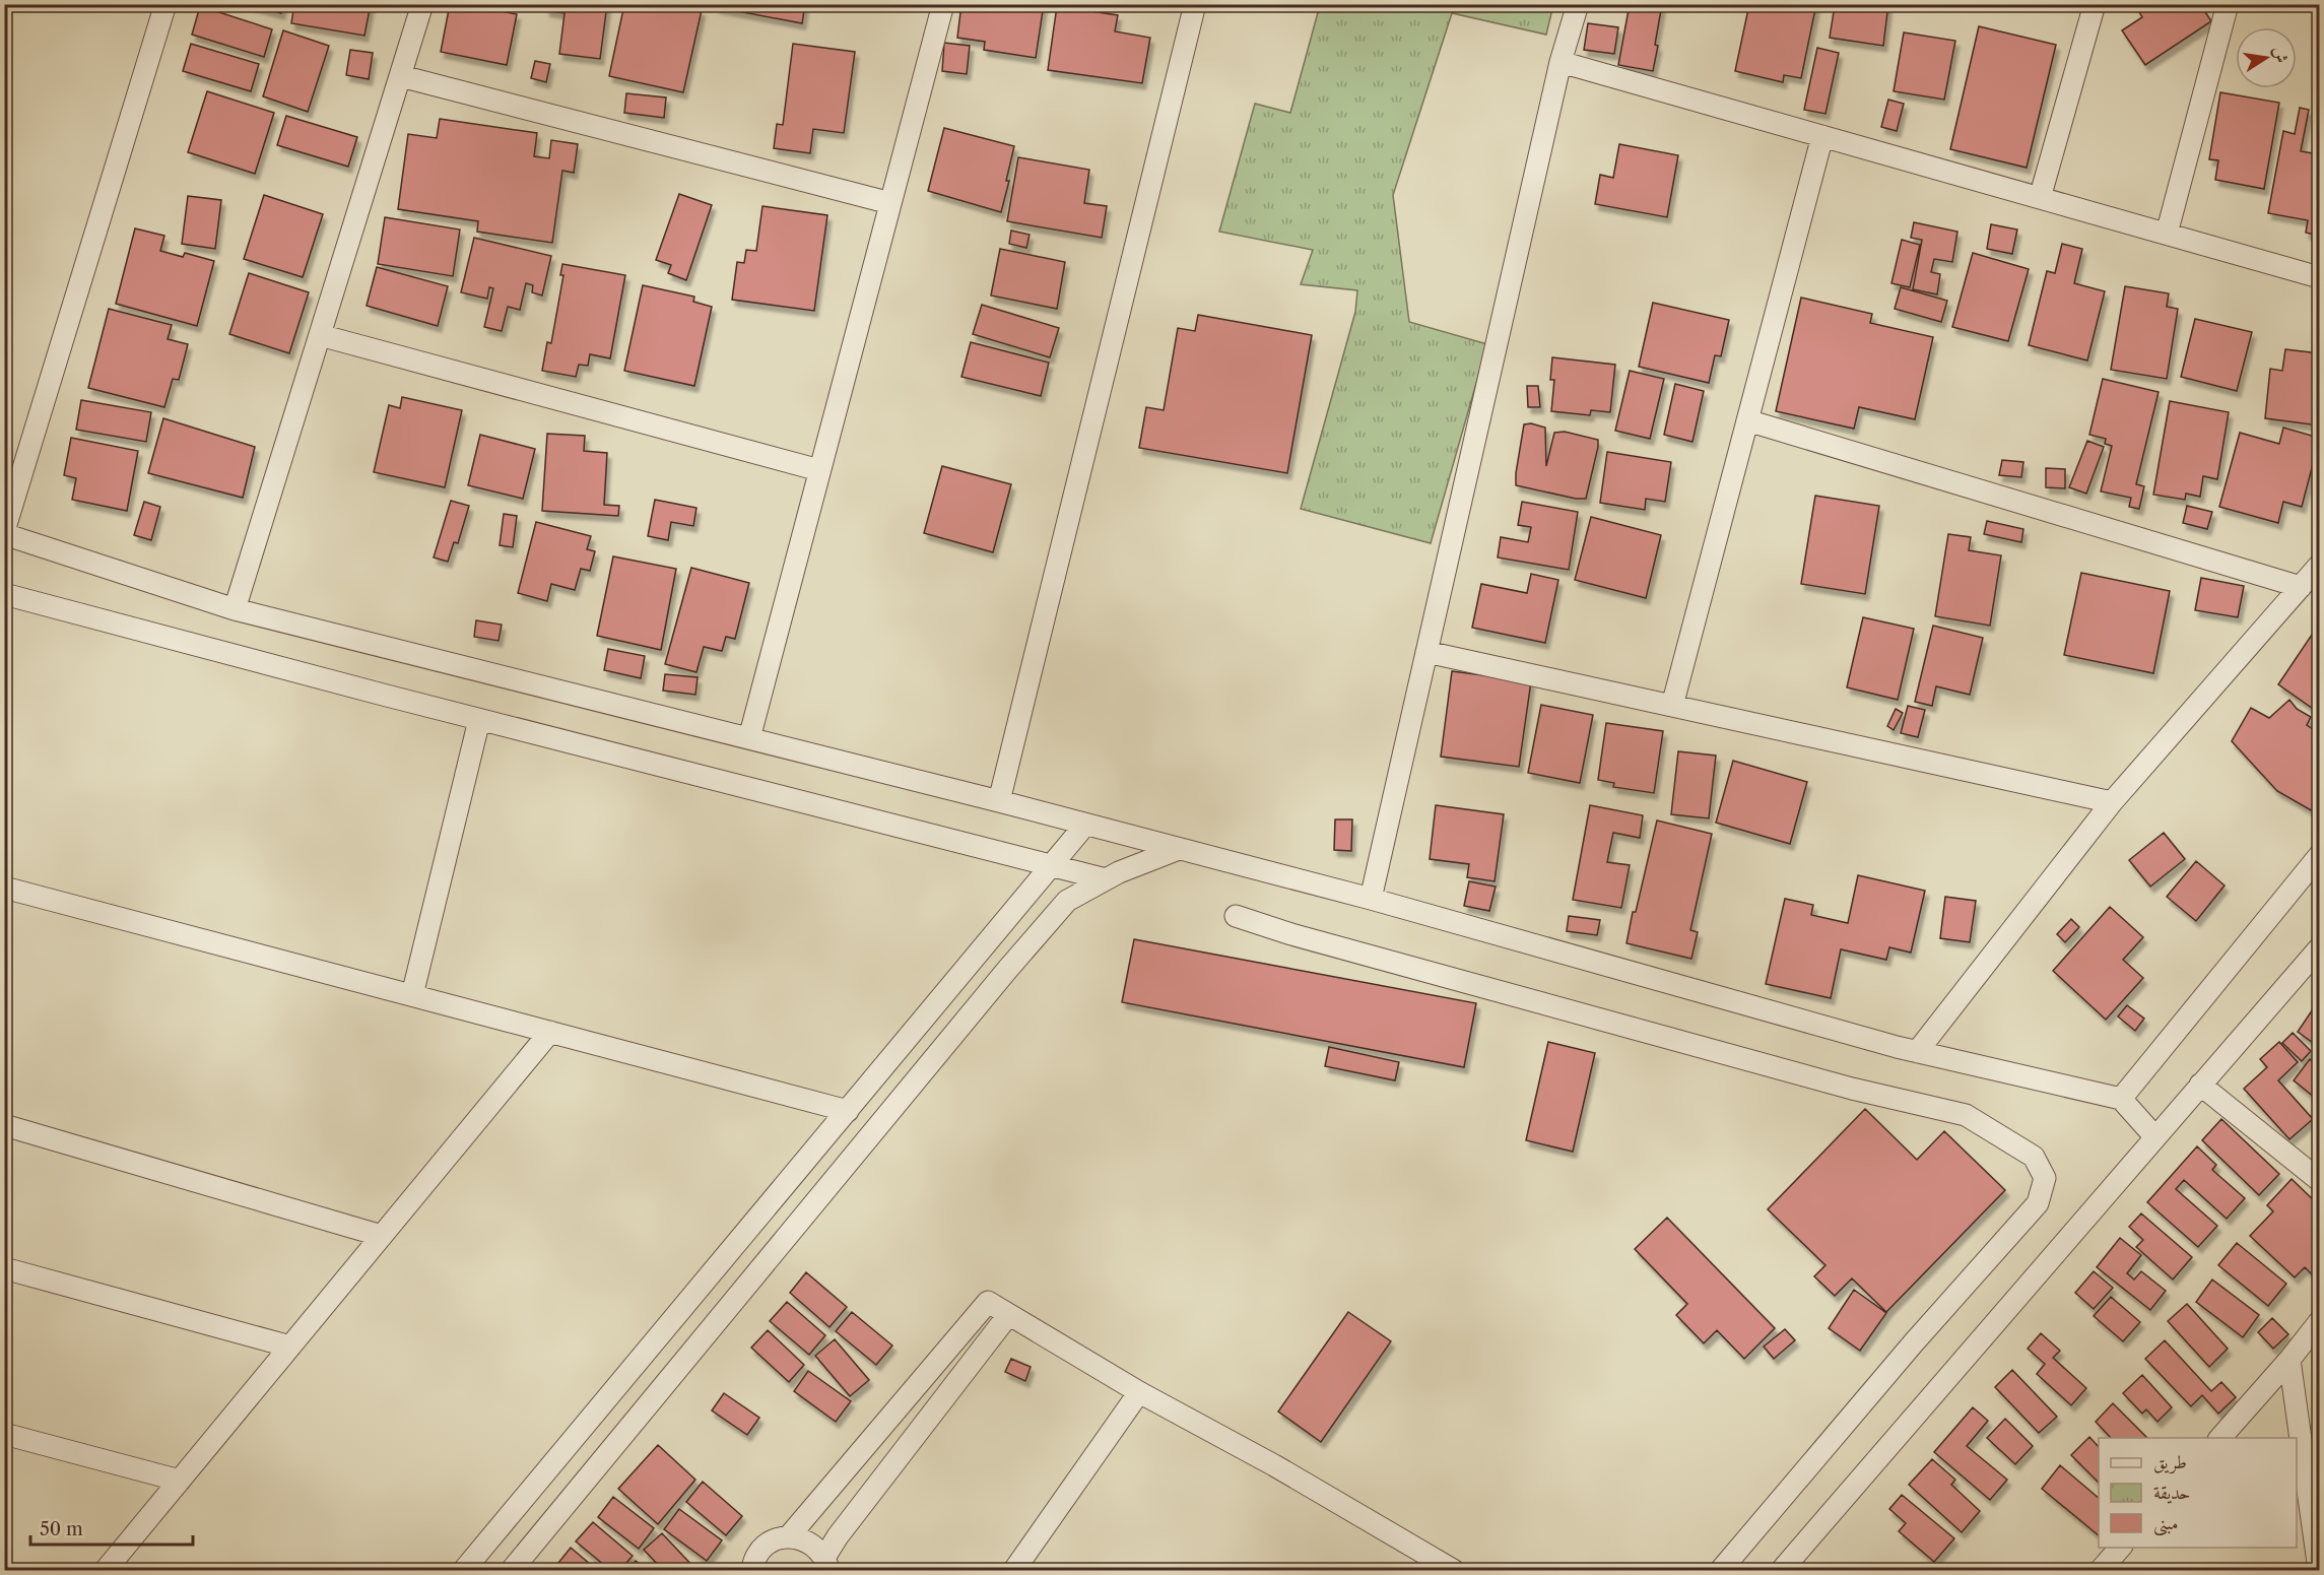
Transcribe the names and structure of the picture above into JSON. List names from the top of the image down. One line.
{"legend":["طريق","حديقة","مبنى"],"scale_bar":"50 m","north":"right"}
